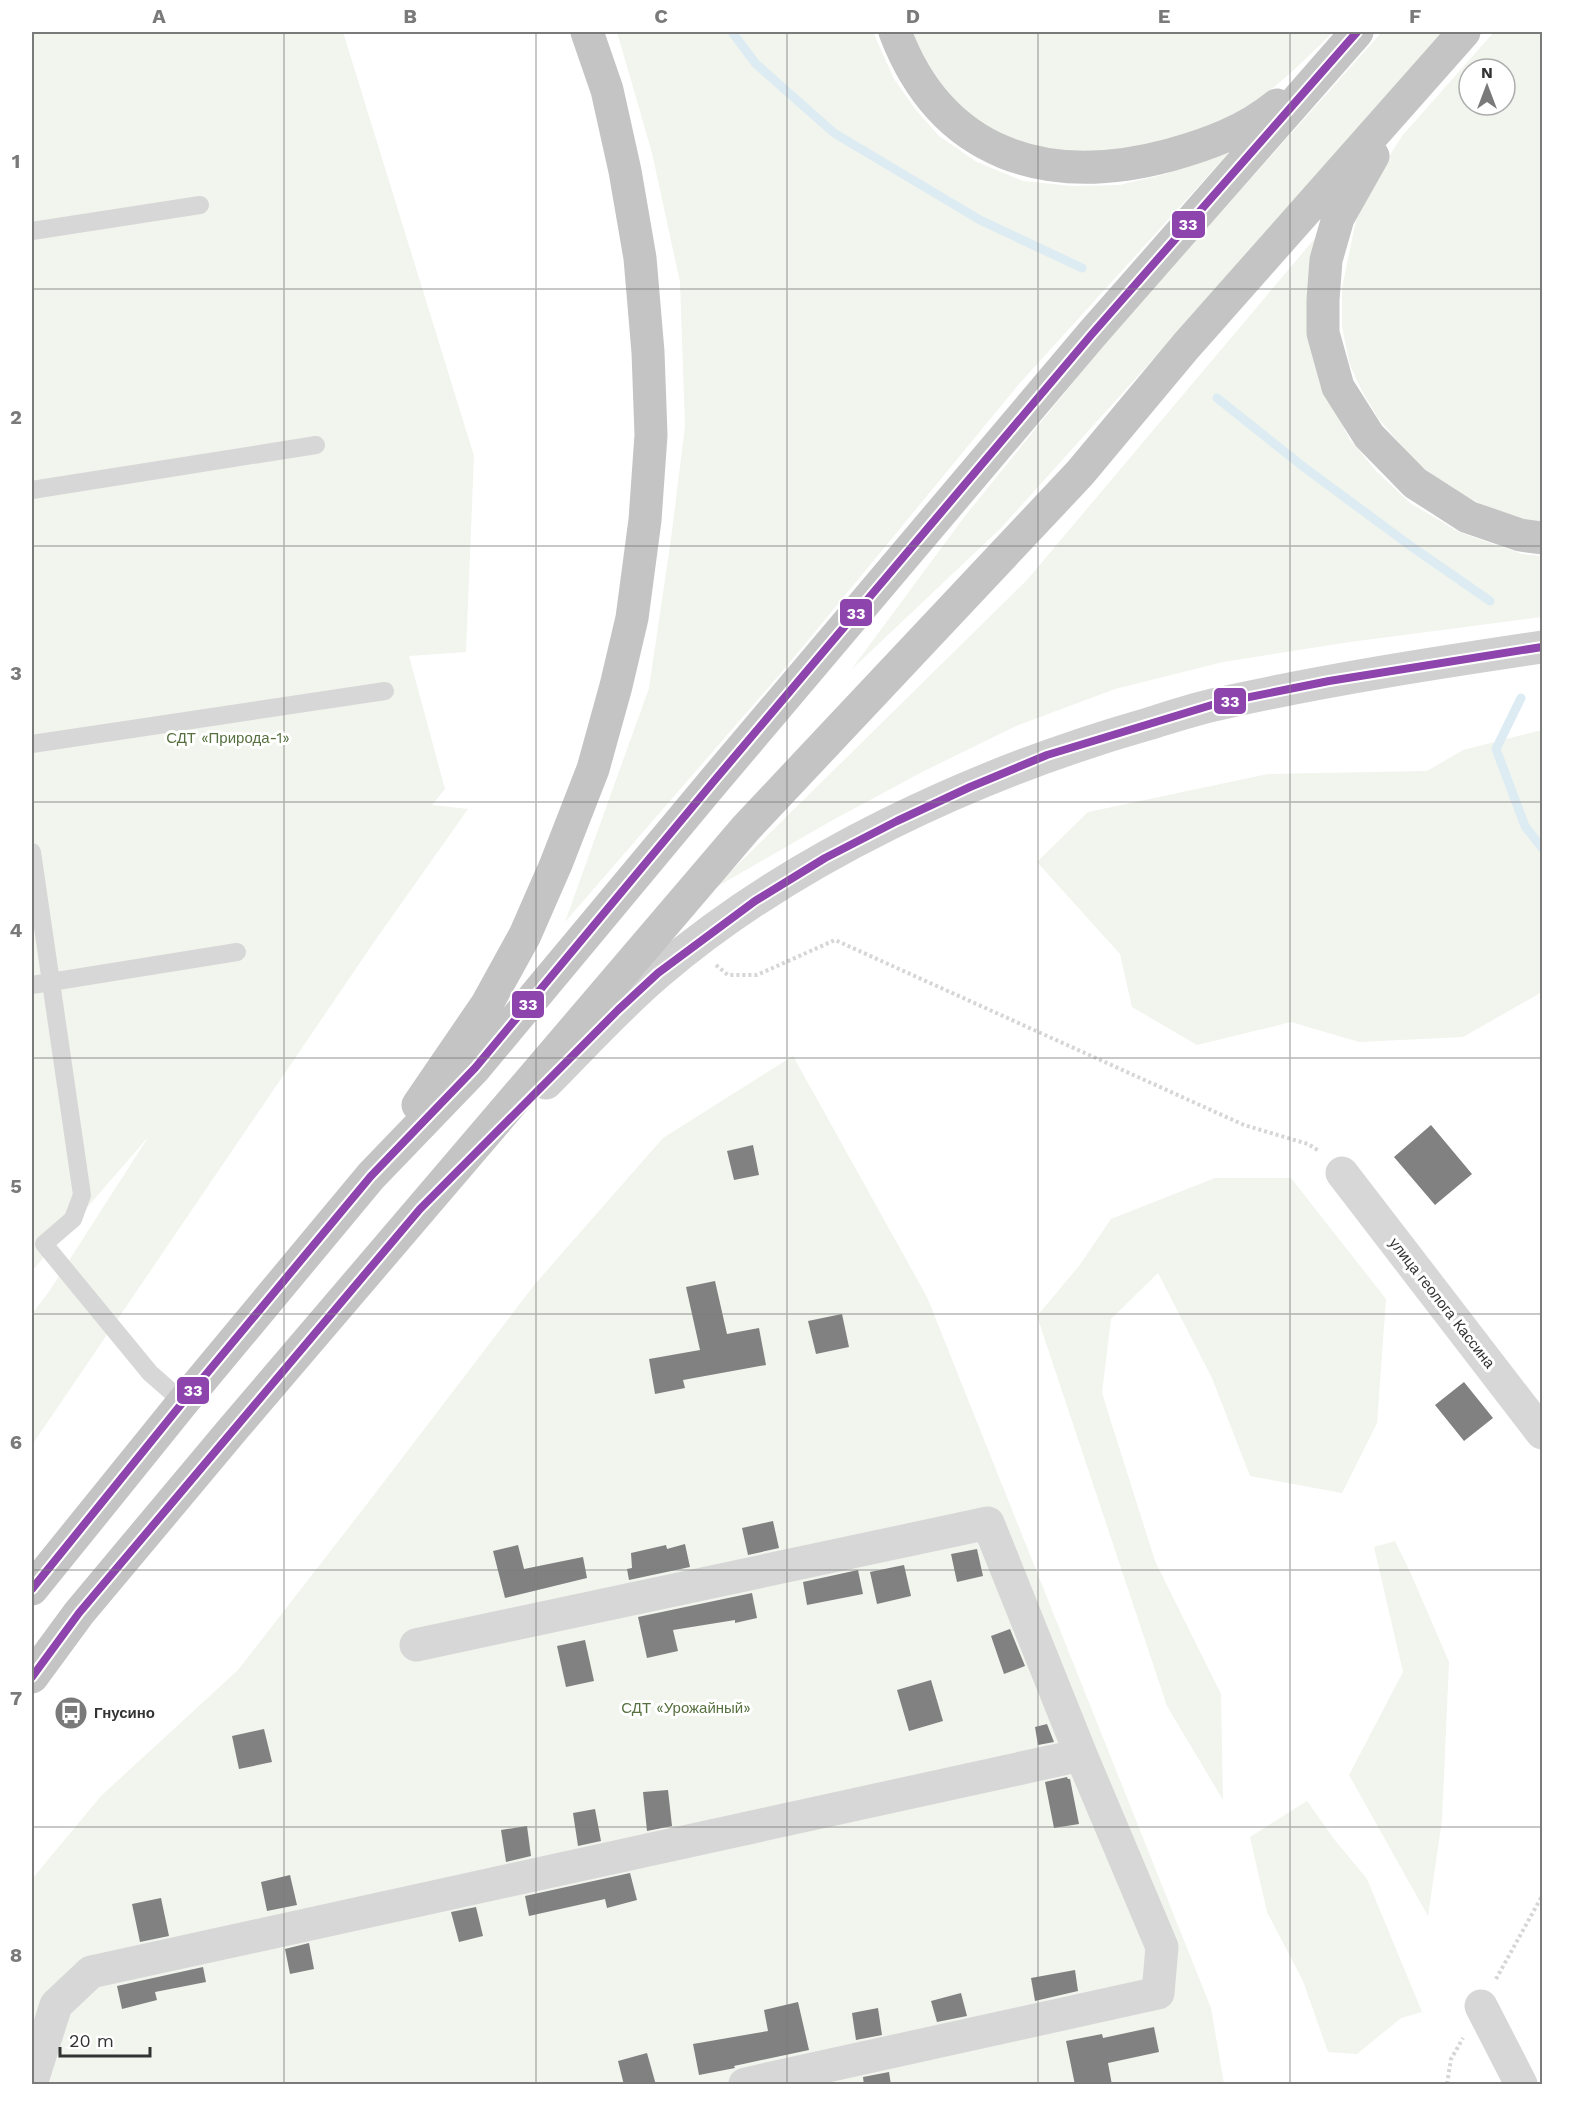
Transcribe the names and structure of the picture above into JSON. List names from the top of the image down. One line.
{"streets":{"street":["улица геолога Кассина"]},"parks":["СДТ «Природа-1»","СДТ «Урожайный»"],"places":{"bus stop":["Гнусино"]},"lines":["transit line 33"],"scale_bar":"20 m","north":"top","grid":{"columns":["A","B","C","D","E","F"],"rows":["1","2","3","4","5","6","7","8"]}}
